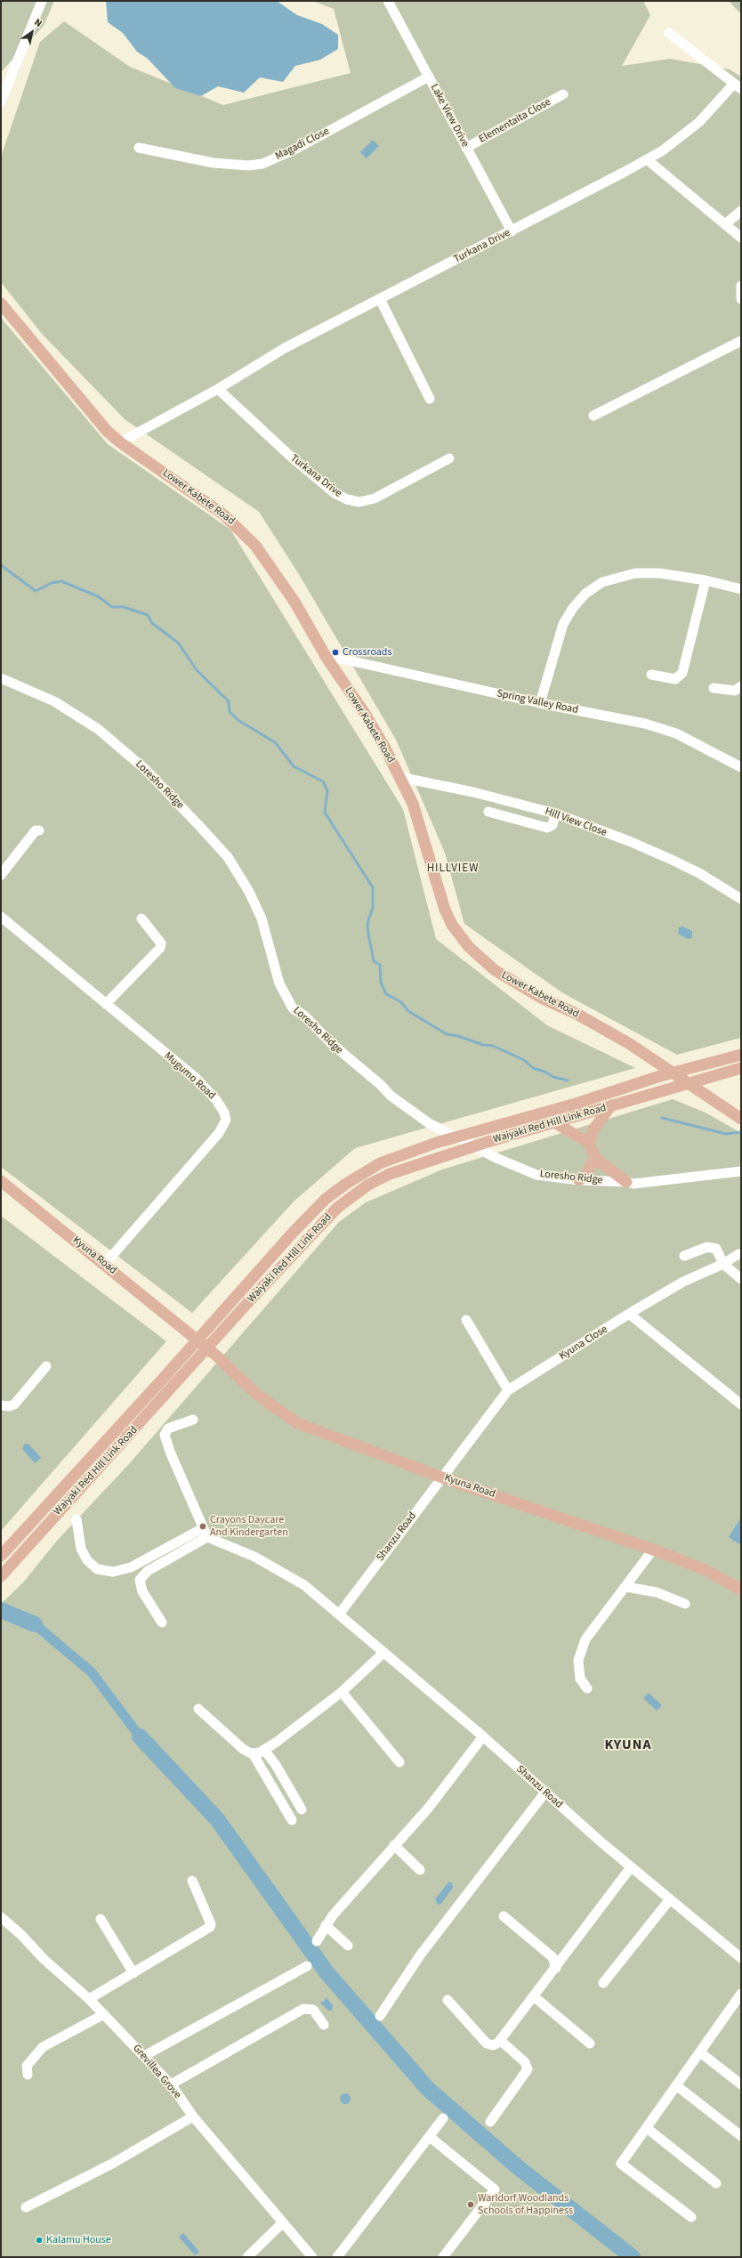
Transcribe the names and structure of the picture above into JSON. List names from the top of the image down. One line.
{"streets":{"main road":["Lower Kabete Road","Waiyaki Red Hill Link Road","Kyuna Road"],"street":["Lake View Drive","Elementaita Close","Magadi Close","Turkana Drive","Spring Valley Road","Loresho Ridge","Hill View Close","Mugumo Road","Kyuna Close","Shanzu Road","Grevillea Grove"]},"crossings":[["Lake View Drive","Elementaita Close"],["Lake View Drive","Magadi Close"],["Lake View Drive","Turkana Drive"],["Turkana Drive","Lower Kabete Road"],["Lower Kabete Road","Spring Valley Road"],["Lower Kabete Road","Hill View Close"],["Mugumo Road","Kyuna Road"],["Kyuna Road","Kyuna Close"],["Kyuna Road","Shanzu Road"],["Kyuna Close","Shanzu Road"]],"districts":["HILLVIEW","KYUNA"],"places":["Crossroads","Crayons Daycare And Kindergarten","Warldorf Woodlands Schools of Happiness","Kalamu House"],"north":"top right"}
